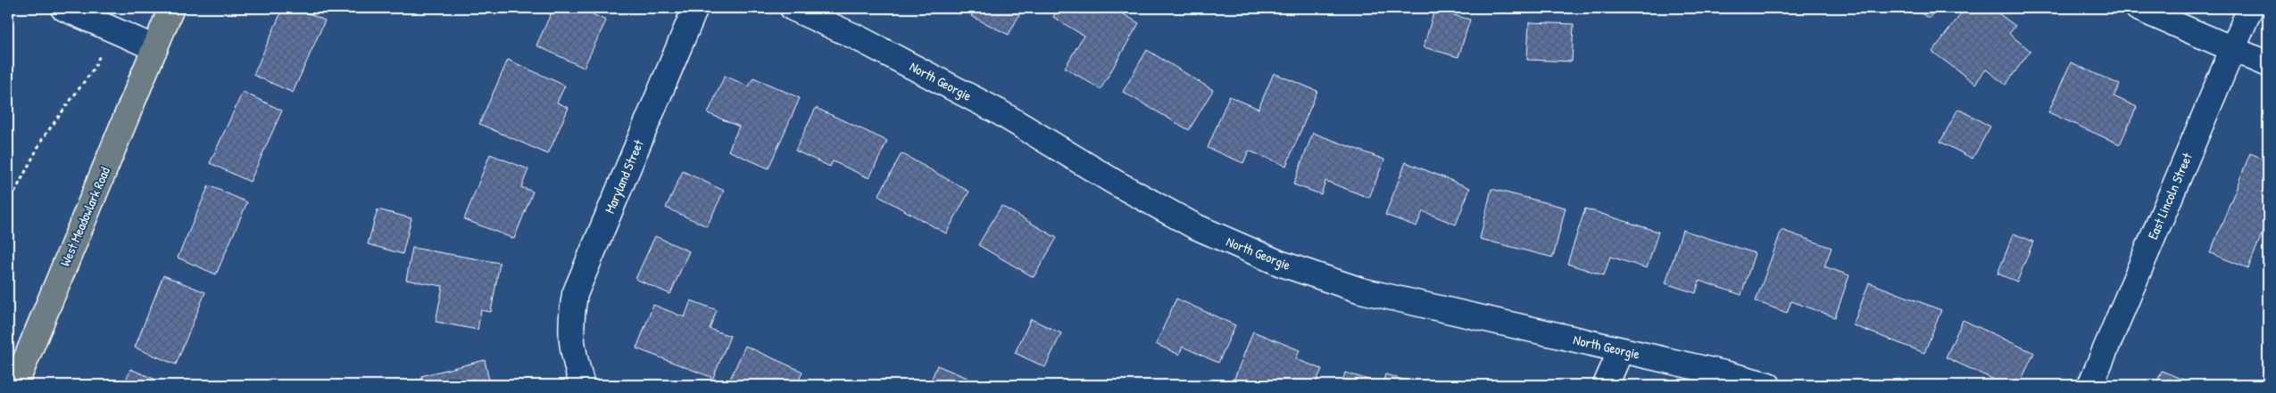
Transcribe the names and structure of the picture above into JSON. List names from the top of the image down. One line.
{"streets":{"main road":["West Meadowlark Road"],"street":["North Georgie","Maryland Street","East Lincoln Street"]}}
